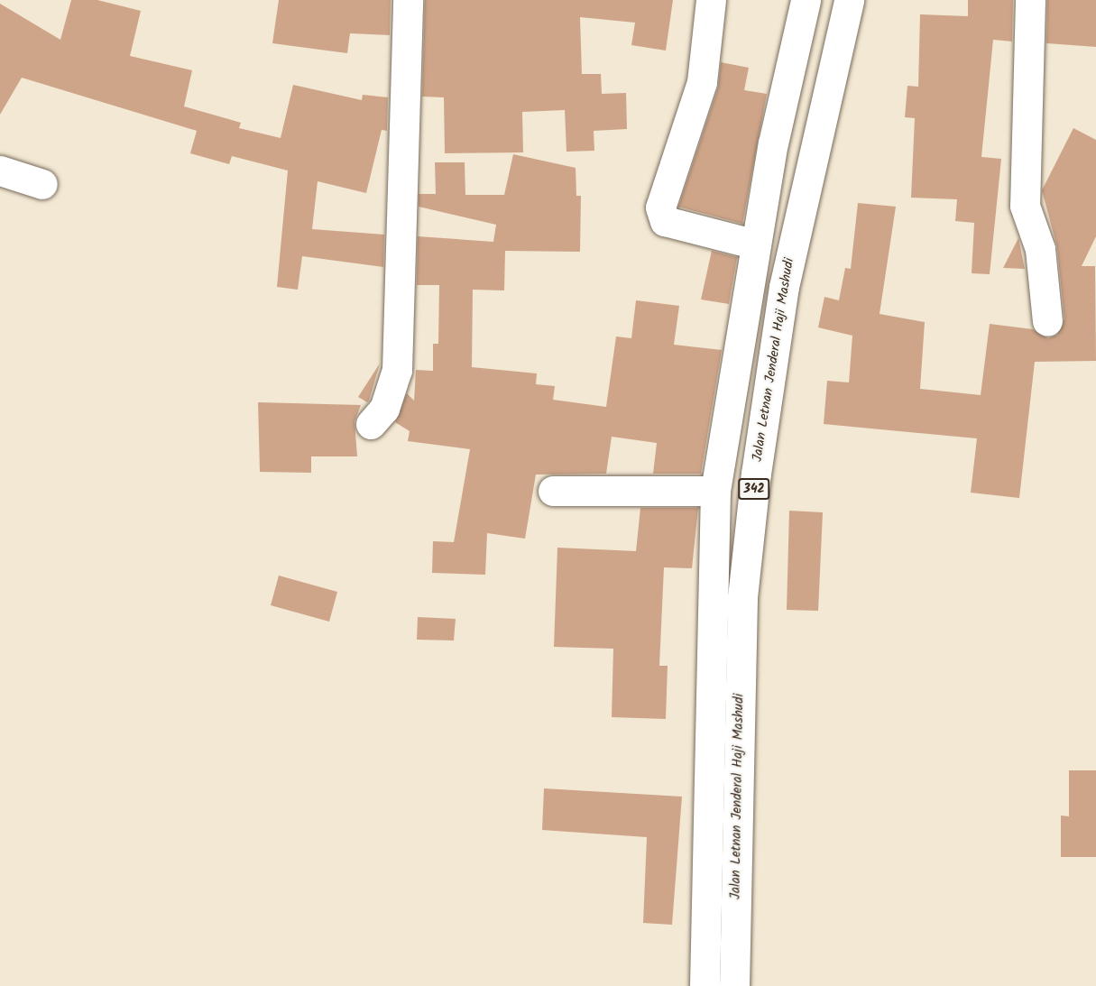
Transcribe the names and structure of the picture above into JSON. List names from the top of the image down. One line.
{"streets":{"main road":["Jalan Letnan Jenderal Haji Mashudi","342"]}}
